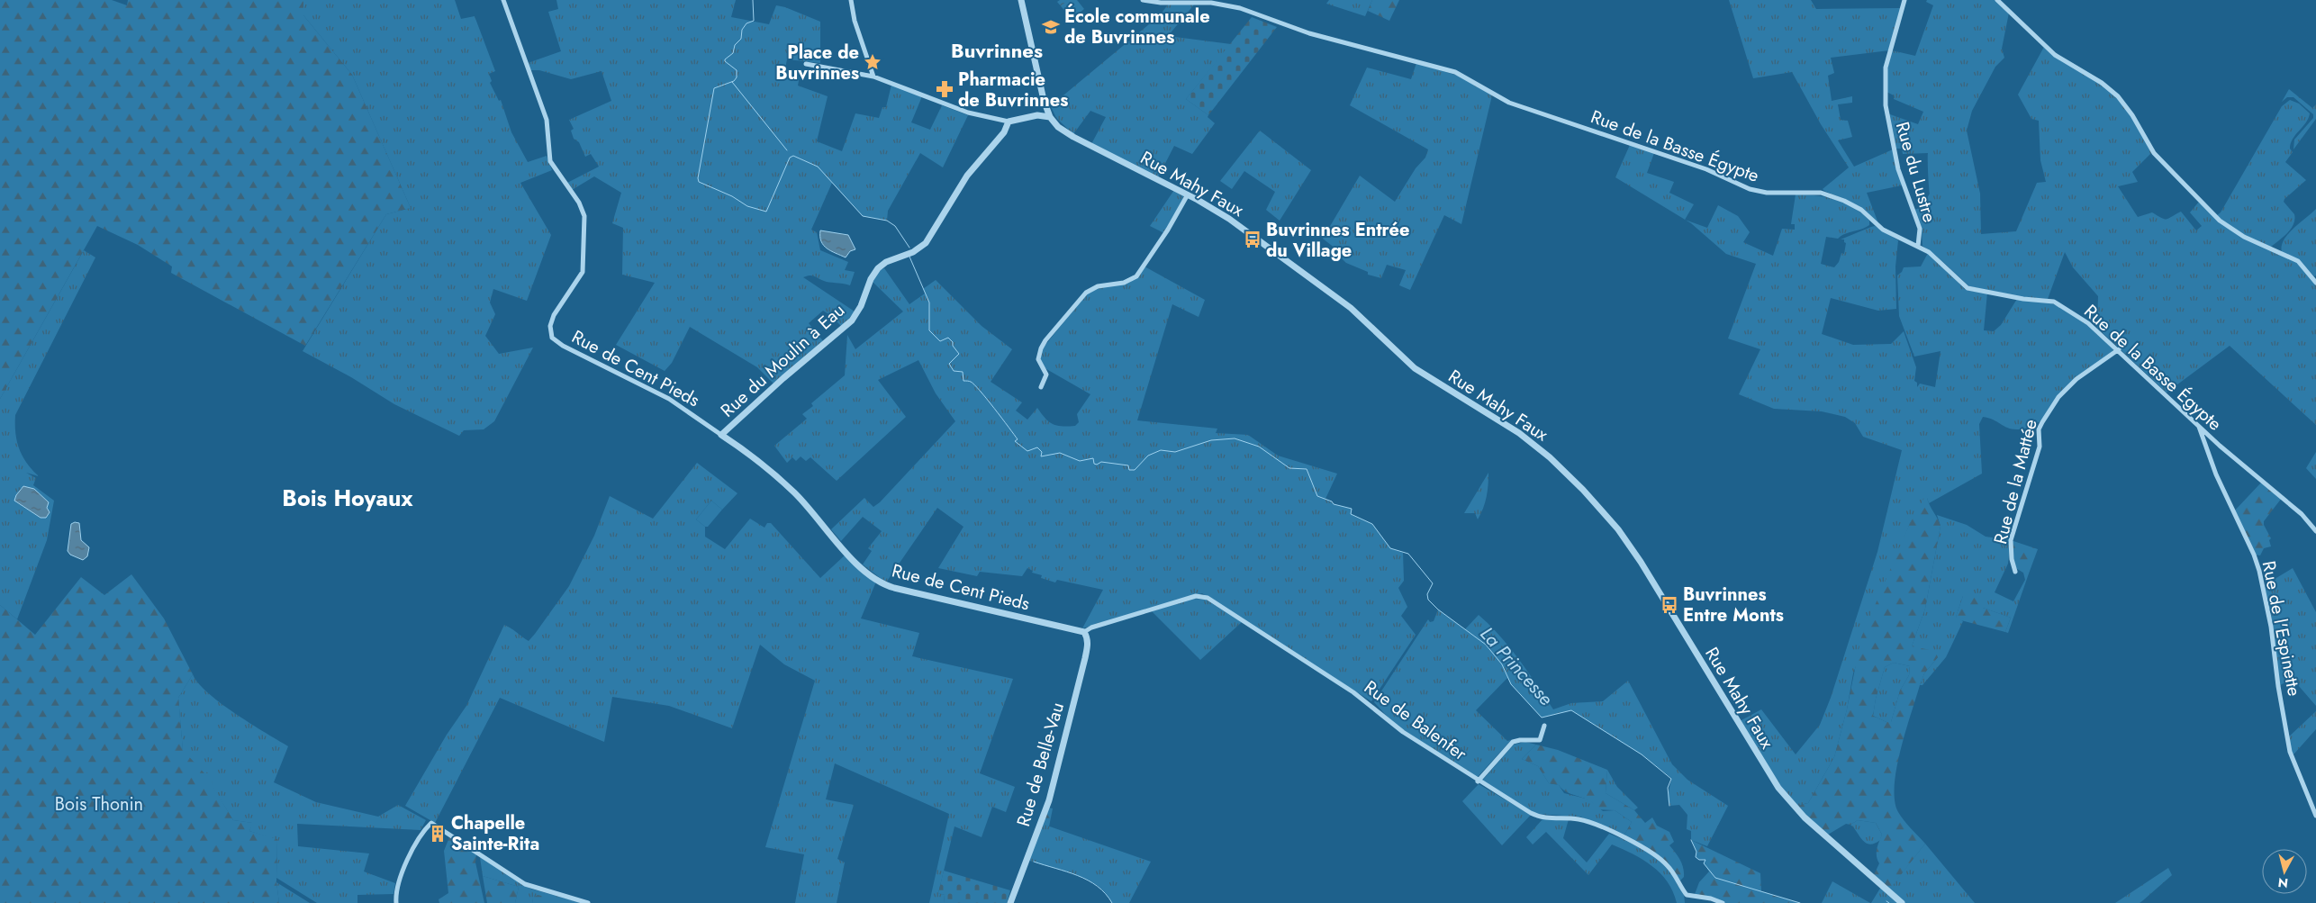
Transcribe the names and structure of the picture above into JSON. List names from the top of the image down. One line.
{"streets":{"street":["Rue de la Basse Égypte","Rue du Lustre","Rue Mahy Faux","Rue du Moulin à Eau","Rue de Cent Pieds","Rue de la Mattée","Rue de l'Espinette","Rue de Balenfer","Rue de Belle-Vau"]},"crossings":[["Rue de la Basse Égypte","Rue du Lustre"],["Rue de la Basse Égypte","Rue de la Mattée"],["Rue de la Basse Égypte","Rue de l'Espinette"],["Rue du Moulin à Eau","Rue de Cent Pieds"],["Rue de Cent Pieds","Rue de Balenfer"],["Rue de Cent Pieds","Rue de Belle-Vau"],["Rue de Balenfer","Rue de Belle-Vau"]],"districts":["Buvrinnes","Bois Hoyaux"],"water":["La Princesse"],"parks":["Bois Thonin"],"places":{"school or university":["École communale de Buvrinnes"],"place":["Place de Buvrinnes"],"pharmacy":["Pharmacie de Buvrinnes"],"bus stop":["Buvrinnes Entrée du Village","Buvrinnes Entre Monts"],"building":["Chapelle Sainte-Rita"]},"north":"bottom"}
